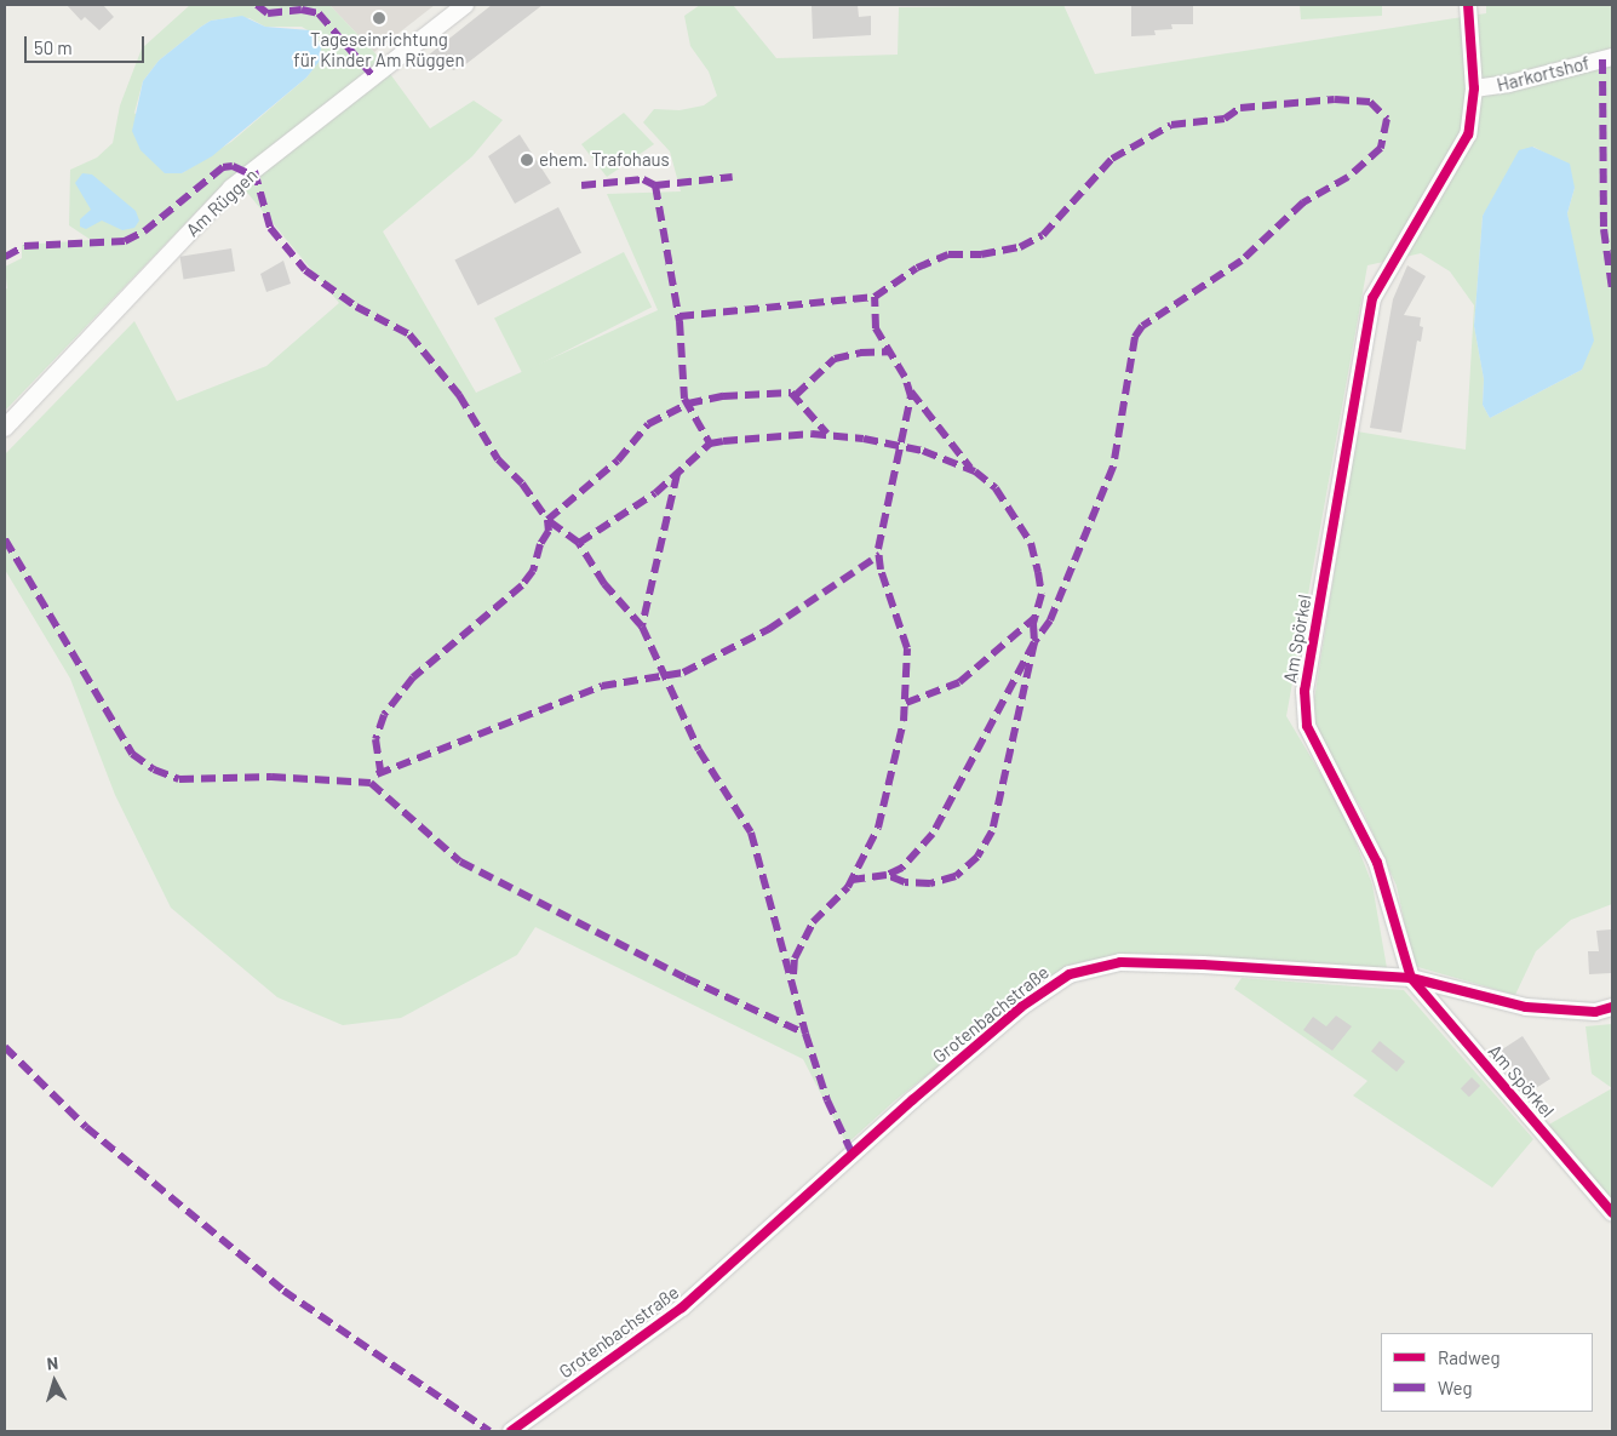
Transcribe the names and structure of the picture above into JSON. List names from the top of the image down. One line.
{"streets":{"street":["Harkortshof","Am Rüggen","Am Spörkel","Grotenbachstraße"]},"crossings":[["Harkortshof","Am Spörkel"],["Am Spörkel","Grotenbachstraße"]],"places":["Tageseinrichtung für Kinder Am Rüggen","ehem. Trafohaus"],"legend":["Radweg","Weg"],"scale_bar":"50 m","north":"top"}
